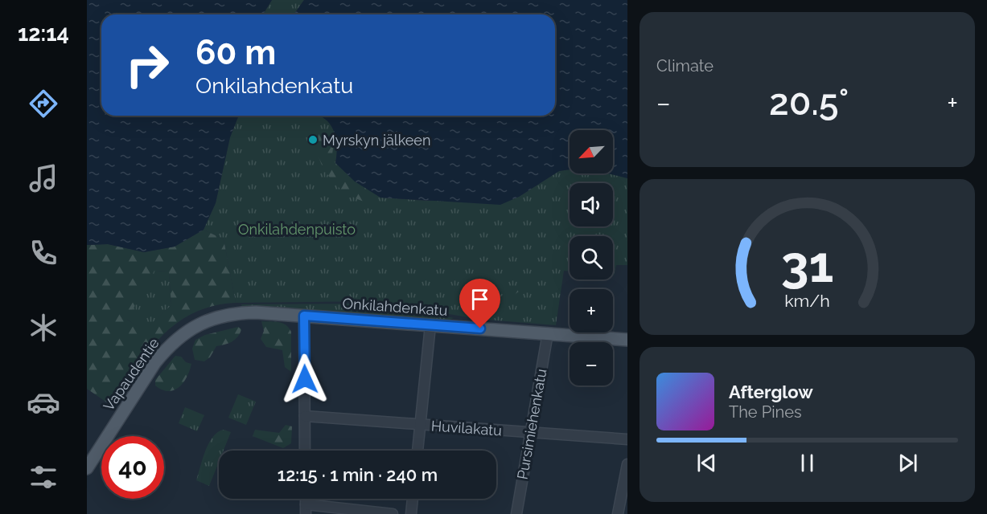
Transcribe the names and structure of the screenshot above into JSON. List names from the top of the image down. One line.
{"streets":{"main road":["Onkilahdenkatu","Vapaudentie"],"street":["Pursimiehenkatu","Huvilakatu"]},"crossings":[["Onkilahdenkatu","Vapaudentie"],["Onkilahdenkatu","Pursimiehenkatu"],["Pursimiehenkatu","Huvilakatu"]],"parks":["Onkilahdenpuisto"],"places":["Myrskyn jälkeen"],"north":"bottom left","page":{"tabs":"12:14","tile":"Climate","turn":["60 m","Onkilahdenkatu"],"heat":["−","20.5°","+"],"map_buttons":["+","−"],"song":["Afterglow","The Pines"],"limit":"40","trip":"12:15 · 1 min · 240 m","gauge":["31","km/h"]}}
